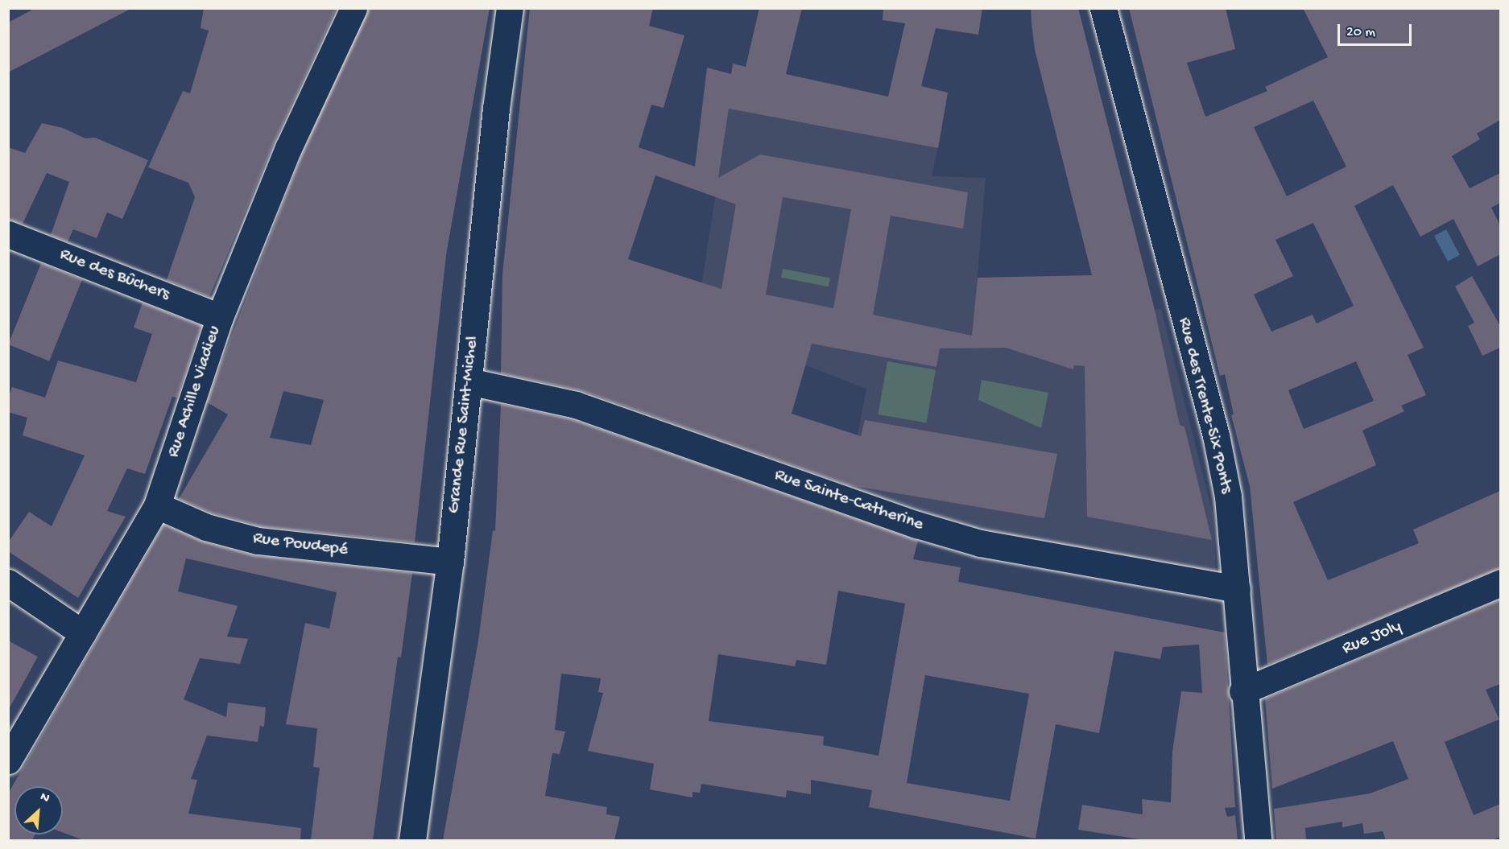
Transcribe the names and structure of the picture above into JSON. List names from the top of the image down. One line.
{"streets":{"street":["Rue des Bûchers","Rue Achille Viadieu","Rue des Trente-Six Ponts","Grande Rue Saint-Michel","Rue Sainte-Catherine","Rue Poudepé","Rue Joly"]},"crossings":[["Rue des Bûchers","Rue Achille Viadieu"],["Rue Achille Viadieu","Rue Poudepé"],["Rue des Trente-Six Ponts","Rue Sainte-Catherine"],["Rue des Trente-Six Ponts","Rue Joly"],["Grande Rue Saint-Michel","Rue Sainte-Catherine"],["Grande Rue Saint-Michel","Rue Poudepé"]],"scale_bar":"20 m","north":"top right"}
